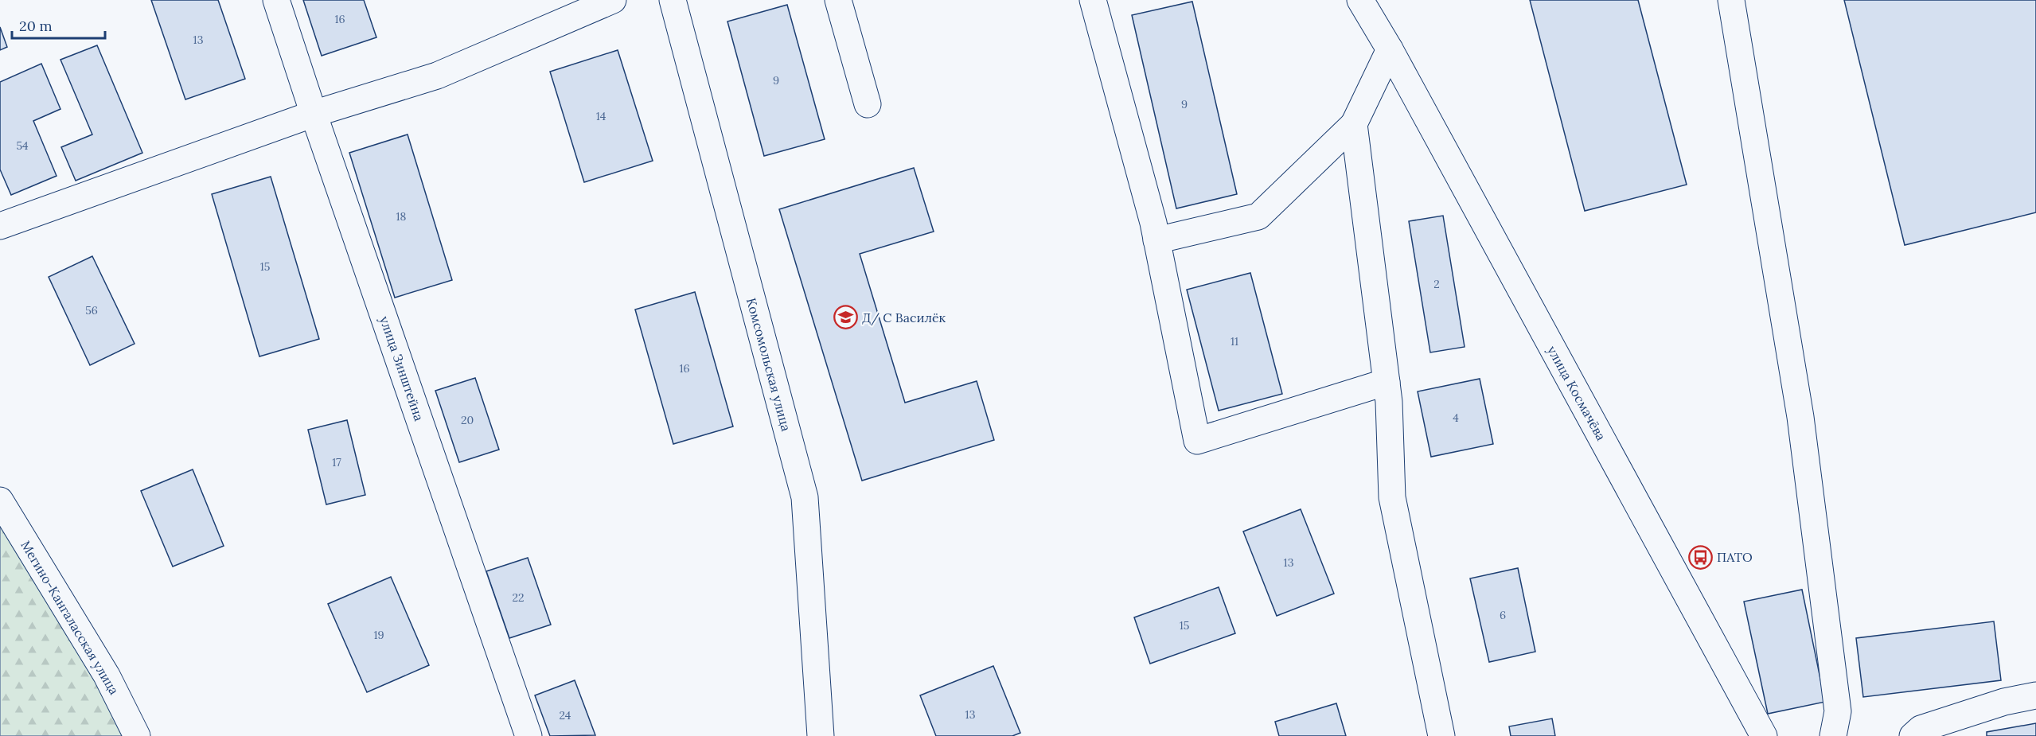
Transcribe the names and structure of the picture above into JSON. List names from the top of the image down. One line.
{"streets":{"street":["Комсомольская улица","улица Зинштейна","улица Космачёва","Мегино-Кангаласская улица"]},"places":{"school or university":["Д/ С Василёк"],"bus stop":["ПАТО"]},"house_numbers":["16","13","9","9","14","54","18","15","2","56","11","16","4","20","17","13","22","6","15","19","13","24"],"scale_bar":"20 m"}
